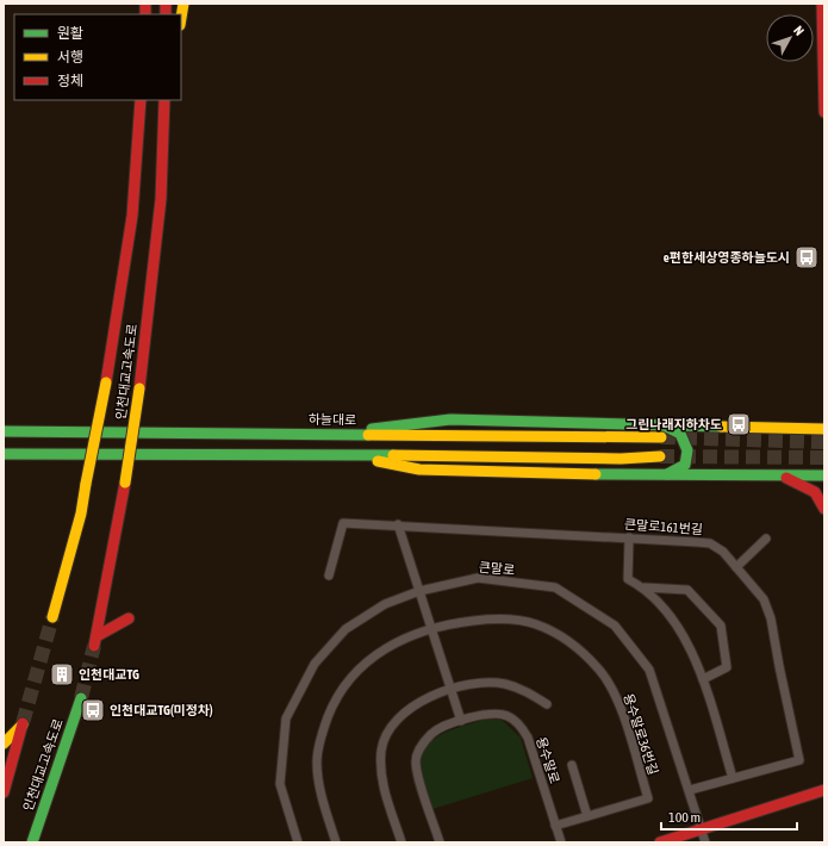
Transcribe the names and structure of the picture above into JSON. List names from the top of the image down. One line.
{"streets":{"main road":["인천대교고속도로","하늘대로"],"street":["큰말로161번길","큰말로","용수말로36번길","용수말로"]},"crossings":[["큰말로161번길","큰말로"],["용수말로36번길","용수말로"]],"places":{"bus stop":["e편한세상영종하늘도시","그린나래지하차도","인천대교TG(미정차)"],"building":["인천대교TG"]},"legend":["원활","서행","정체"],"scale_bar":"100 m","north":"top right"}
